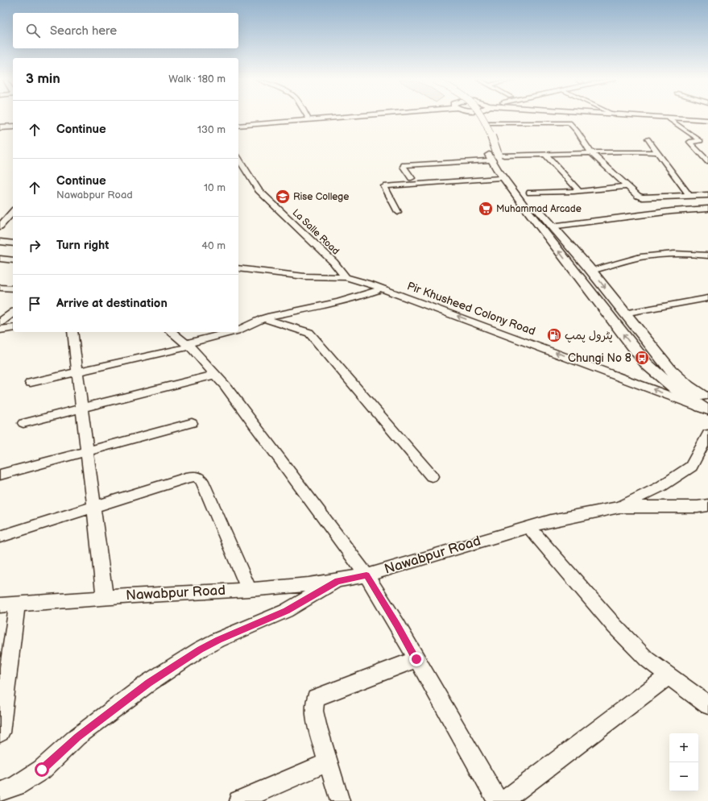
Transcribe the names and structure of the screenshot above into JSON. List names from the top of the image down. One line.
{"streets":{"street":["La Salle Road","Pir Khusheed Colony Road","Nawabpur Road"]},"crossings":[["La Salle Road","Pir Khusheed Colony Road"]],"one_way":["Pir Khusheed Colony Road"],"places":{"school or university":["Rise College"],"supermarket":["Muhammad Arcade"],"fuel station":["پٹرول پمپ"],"bus stop":["Chungi No 8"]},"page":{"search":"Search here","heading":["3 min","Walk · 180 m"],"list":[["Continue","130 m"],["Continue","Nawabpur Road","10 m"],["Turn right","40 m"],"Arrive at destination"],"map_buttons":["+","−"]}}
